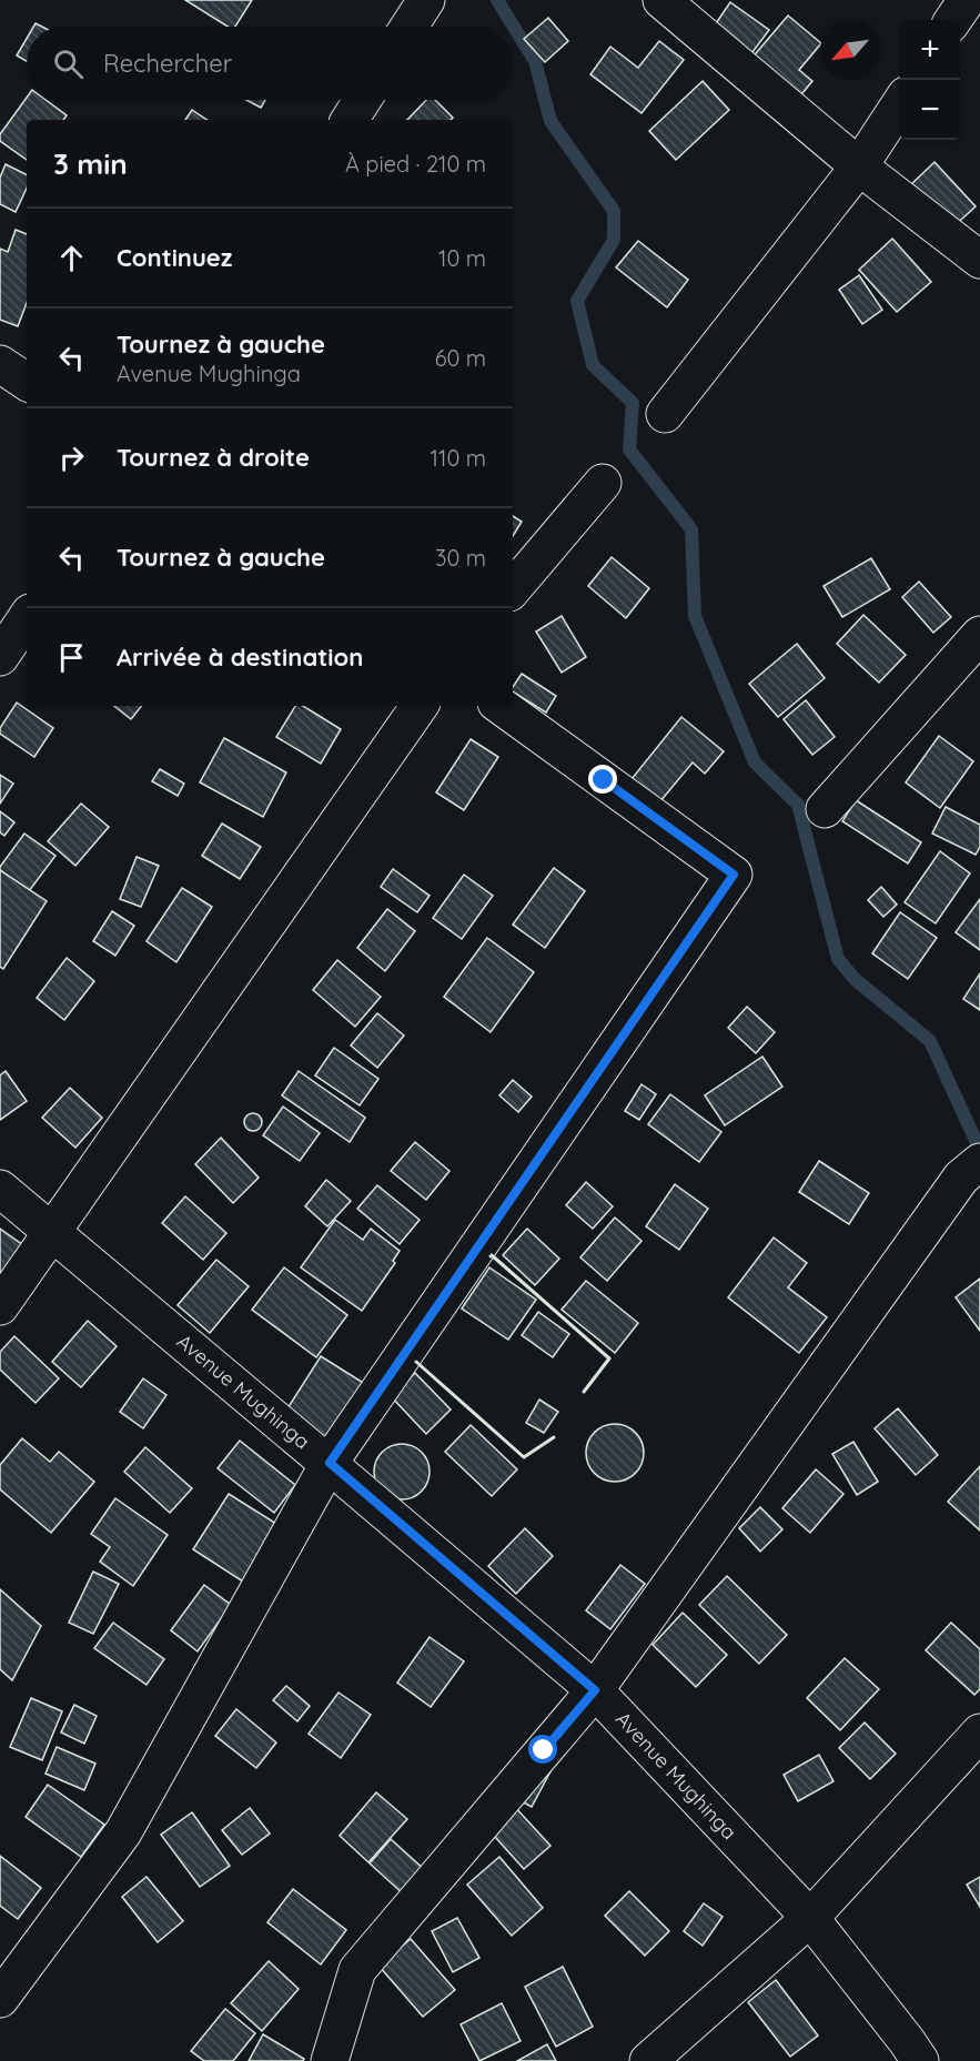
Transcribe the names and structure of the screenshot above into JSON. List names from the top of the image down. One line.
{"streets":{"street":["Avenue Mughinga"]},"north":"bottom left","page":{"map_buttons":["+","−"],"search":"Rechercher","heading":["3 min","À pied · 210 m"],"list":[["Continuez","10 m"],["Tournez à gauche","Avenue Mughinga","60 m"],["Tournez à droite","110 m"],["Tournez à gauche","30 m"],"Arrivée à destination"]}}
